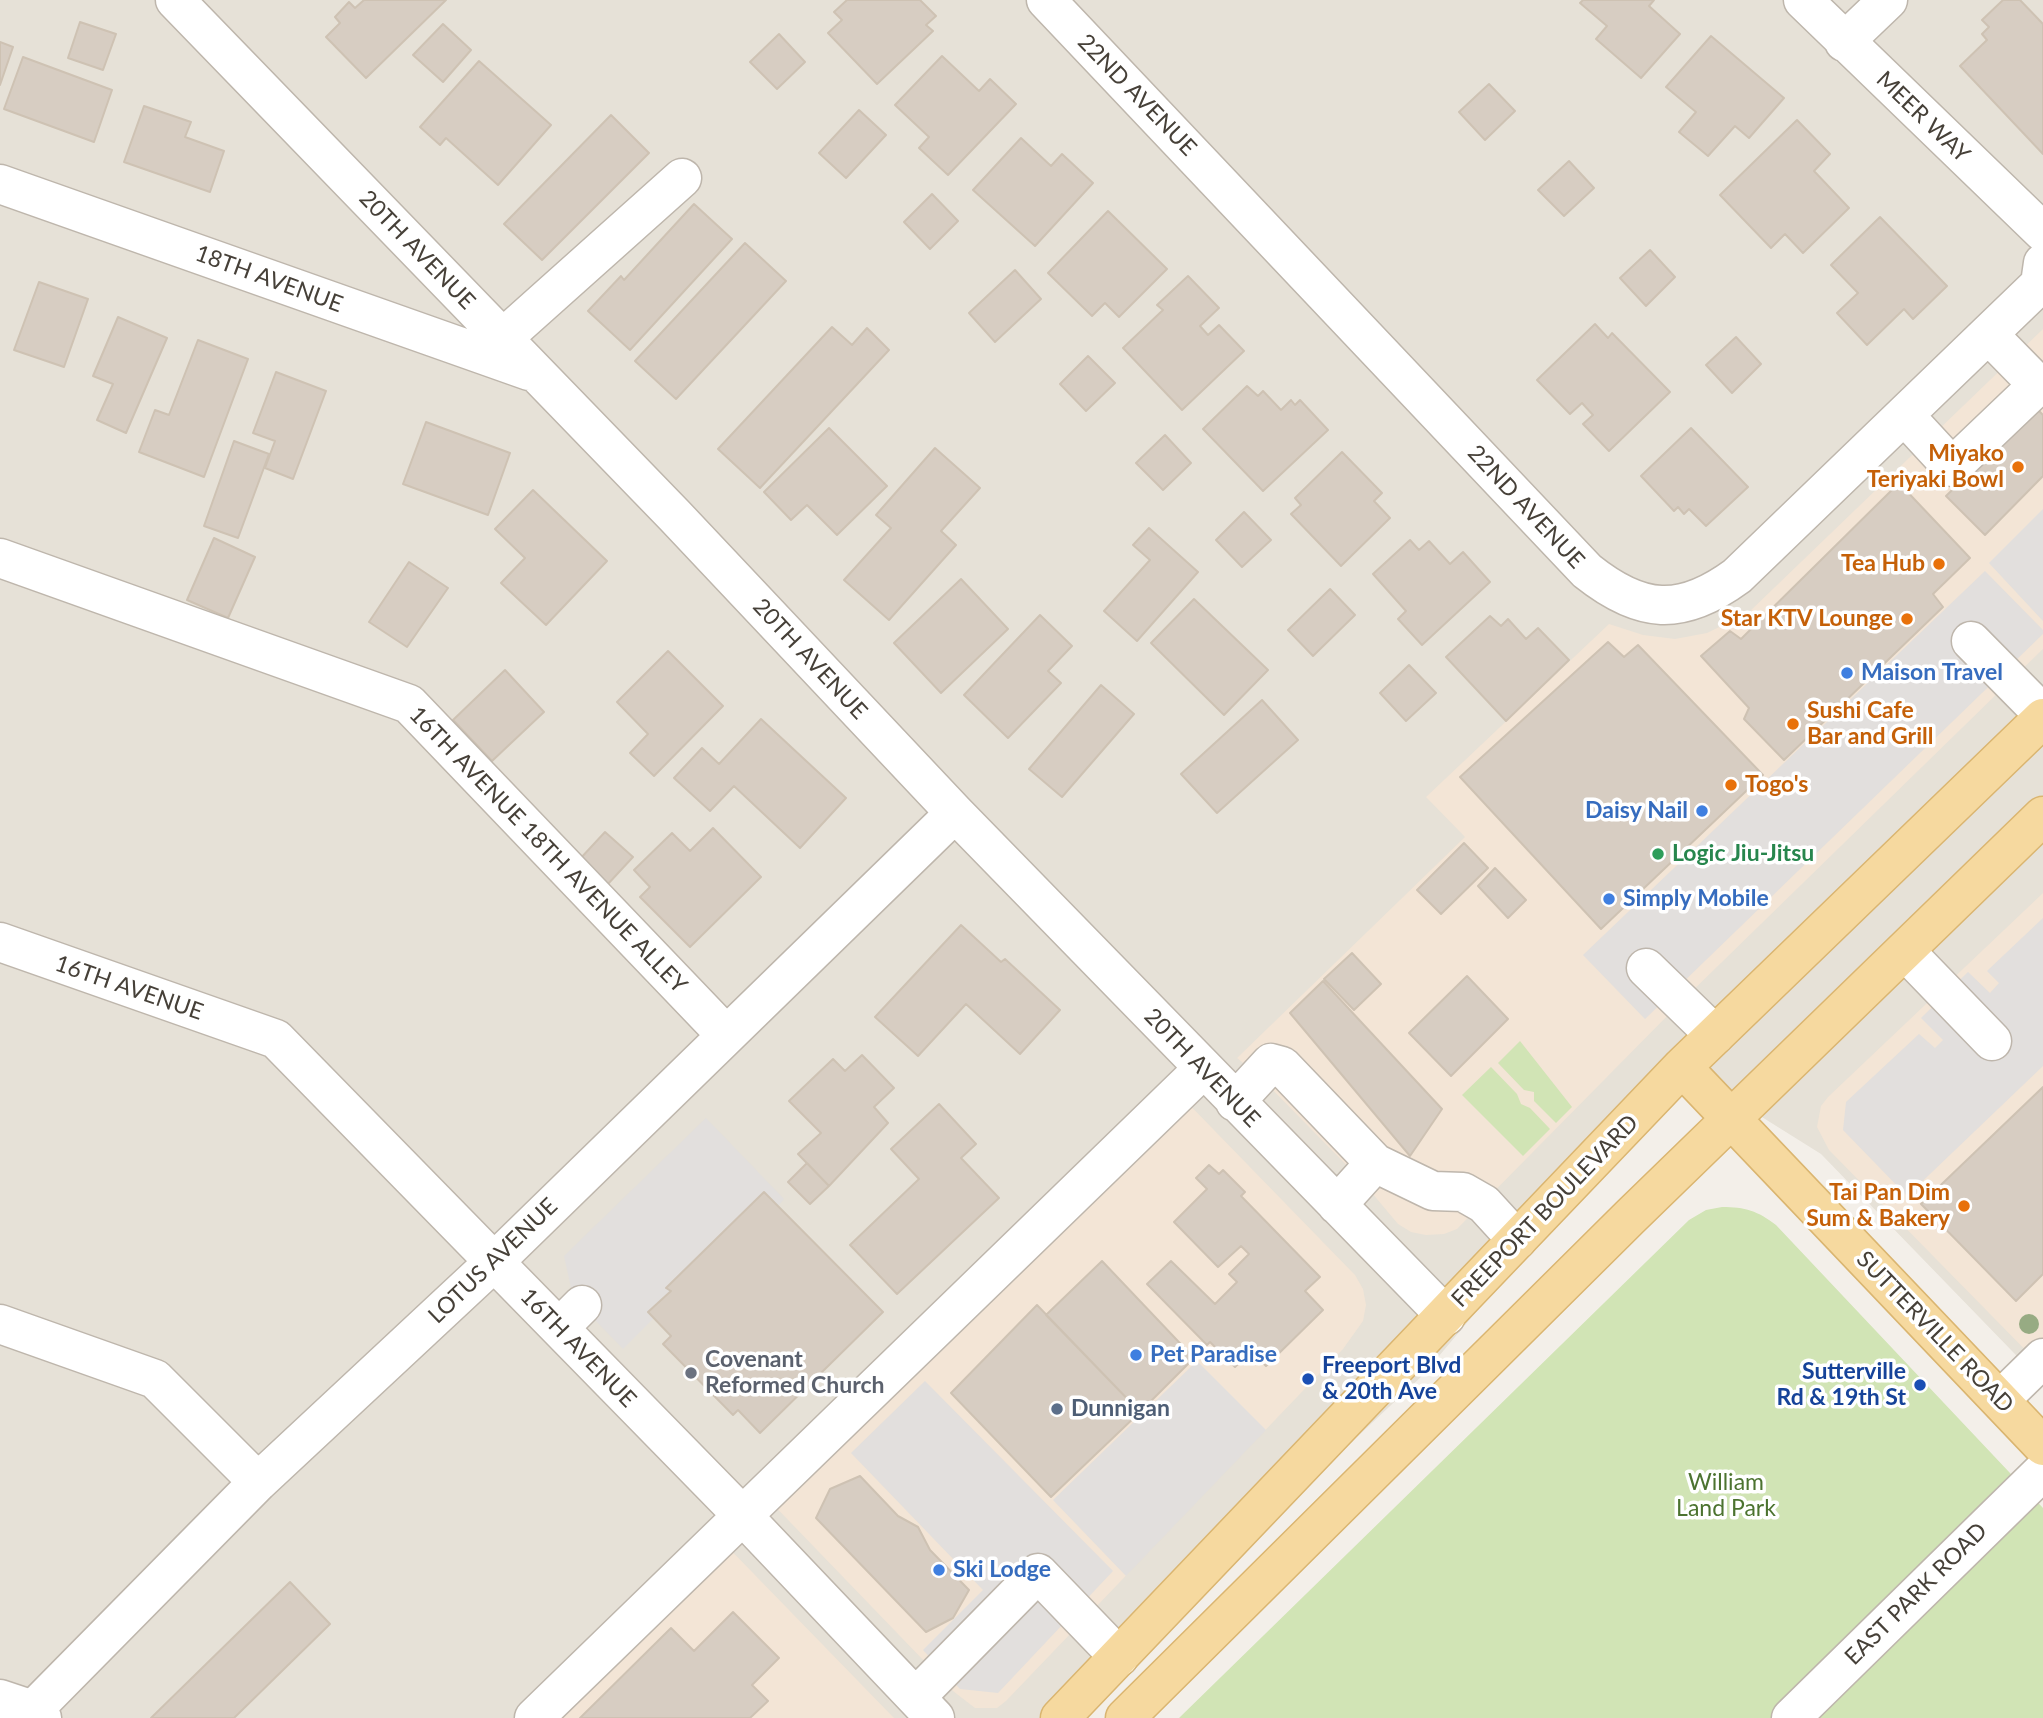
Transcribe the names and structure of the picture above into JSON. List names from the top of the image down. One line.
{"streets":{"main road":["FREEPORT BOULEVARD","SUTTERVILLE ROAD"],"street":["22ND AVENUE","MEER WAY","20TH AVENUE","18TH AVENUE","16TH AVENUE 18TH AVENUE ALLEY","16TH AVENUE","LOTUS AVENUE","EAST PARK ROAD"]},"crossings":[["20TH AVENUE","18TH AVENUE"],["20TH AVENUE","FREEPORT BOULEVARD"],["20TH AVENUE","LOTUS AVENUE"],["16TH AVENUE 18TH AVENUE ALLEY","LOTUS AVENUE"],["16TH AVENUE","LOTUS AVENUE"],["FREEPORT BOULEVARD","SUTTERVILLE ROAD"]],"parks":["William Land Park"],"places":["Miyako Teriyaki Bowl","Tea Hub","Star KTV Lounge","Maison Travel","Sushi Cafe Bar and Grill","Togo's","Daisy Nail","Logic Jiu-Jitsu","Simply Mobile","Tai Pan Dim Sum & Bakery","Pet Paradise","Covenant Reformed Church","Freeport Blvd & 20th Ave","Sutterville Rd & 19th St","Dunnigan","Ski Lodge"]}
